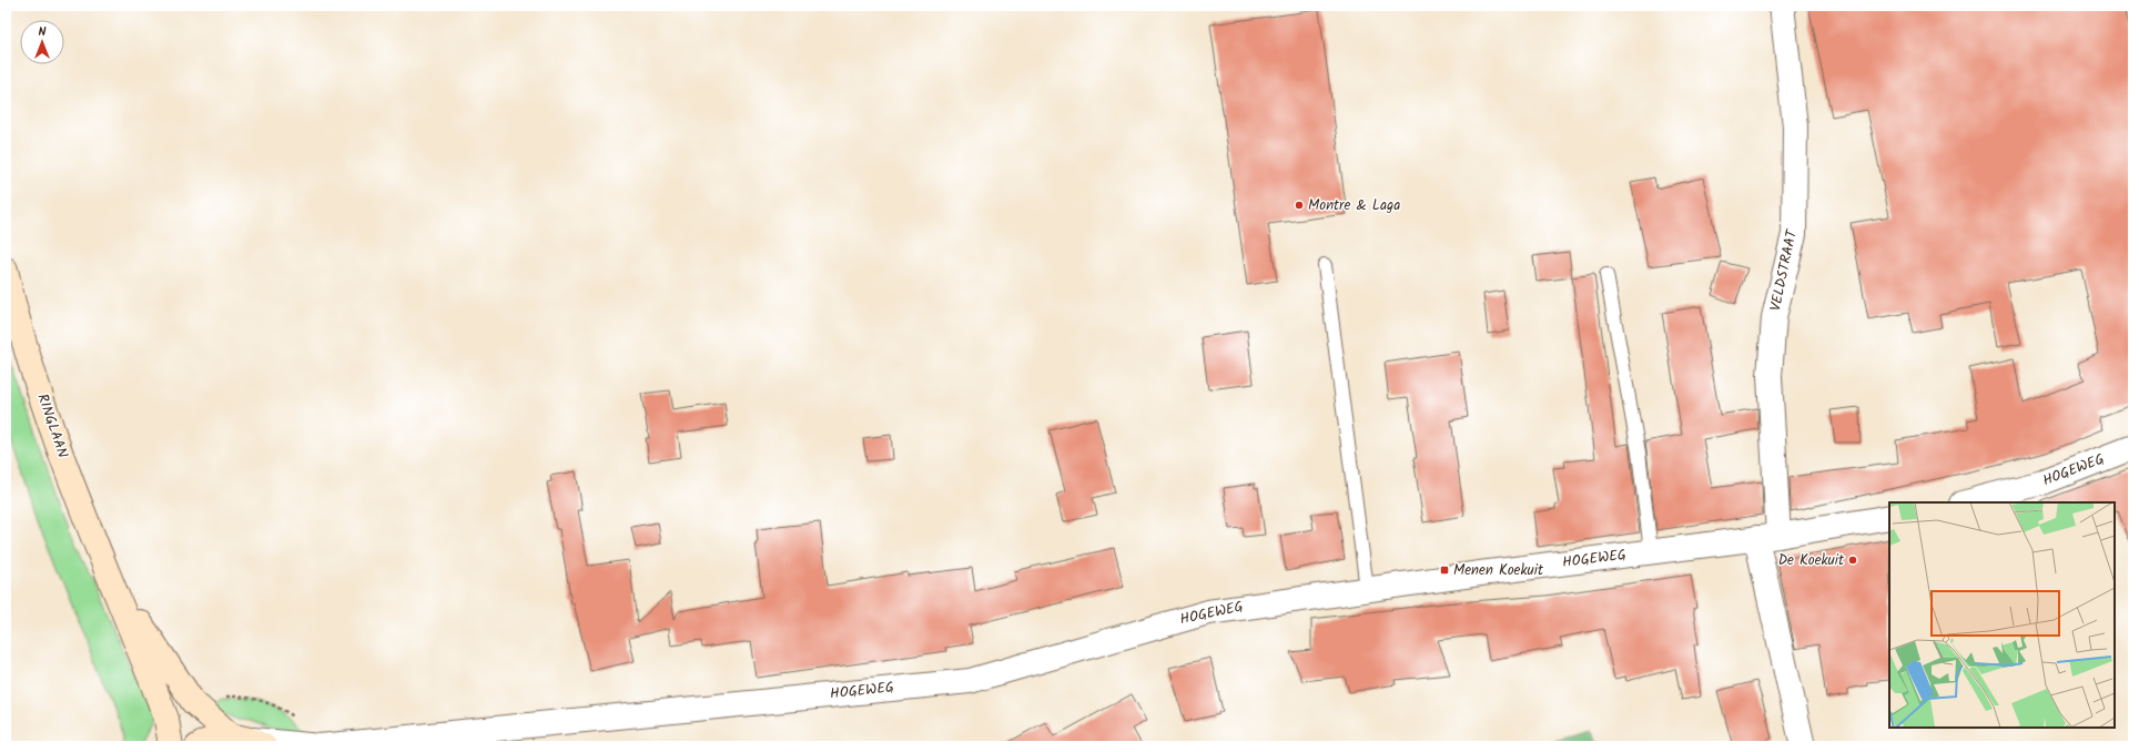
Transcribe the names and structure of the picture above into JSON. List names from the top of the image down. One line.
{"streets":{"main road":["RINGLAAN"],"street":["VELDSTRAAT","HOGEWEG"]},"crossings":[["VELDSTRAAT","HOGEWEG"],["RINGLAAN","HOGEWEG"]],"places":{"other":["Montre & Laga","De Koekuit"],"transit":["Menen Koekuit"]},"north":"top"}
